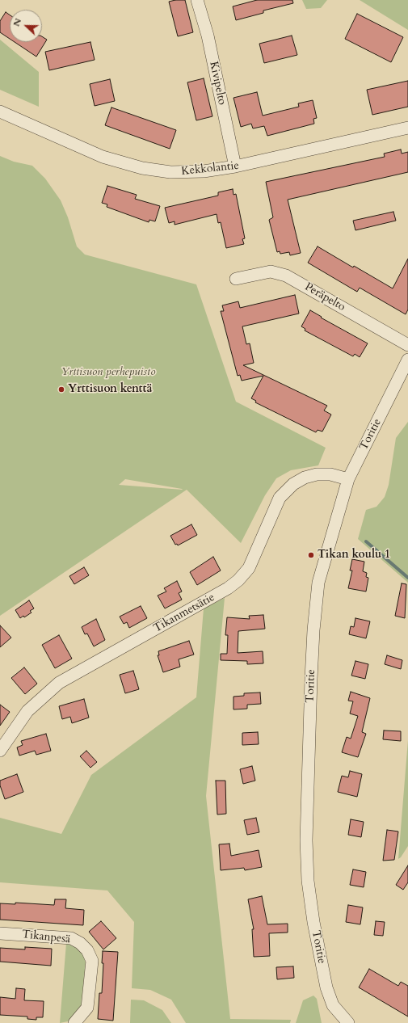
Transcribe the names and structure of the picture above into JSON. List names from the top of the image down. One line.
{"streets":{"street":["Kivipelto","Kekkolantie","Peräpelto","Toritie","Tikanmetsätie","Tikanpesä"]},"crossings":[["Kivipelto","Kekkolantie"],["Toritie","Tikanmetsätie"]],"parks":["Yrttisuon perhepuisto"],"places":["Yrttisuon kenttä","Tikan koulu 1"],"north":"left"}
